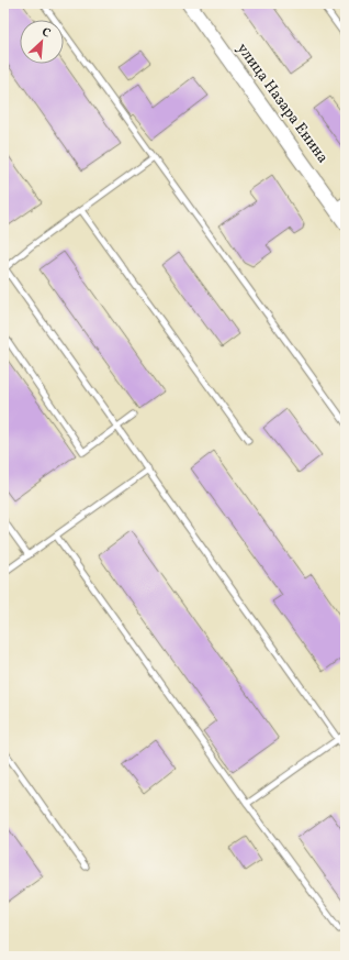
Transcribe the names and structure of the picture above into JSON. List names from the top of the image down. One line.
{"streets":{"main road":["улица Назара Енина"]},"north":"top right"}
